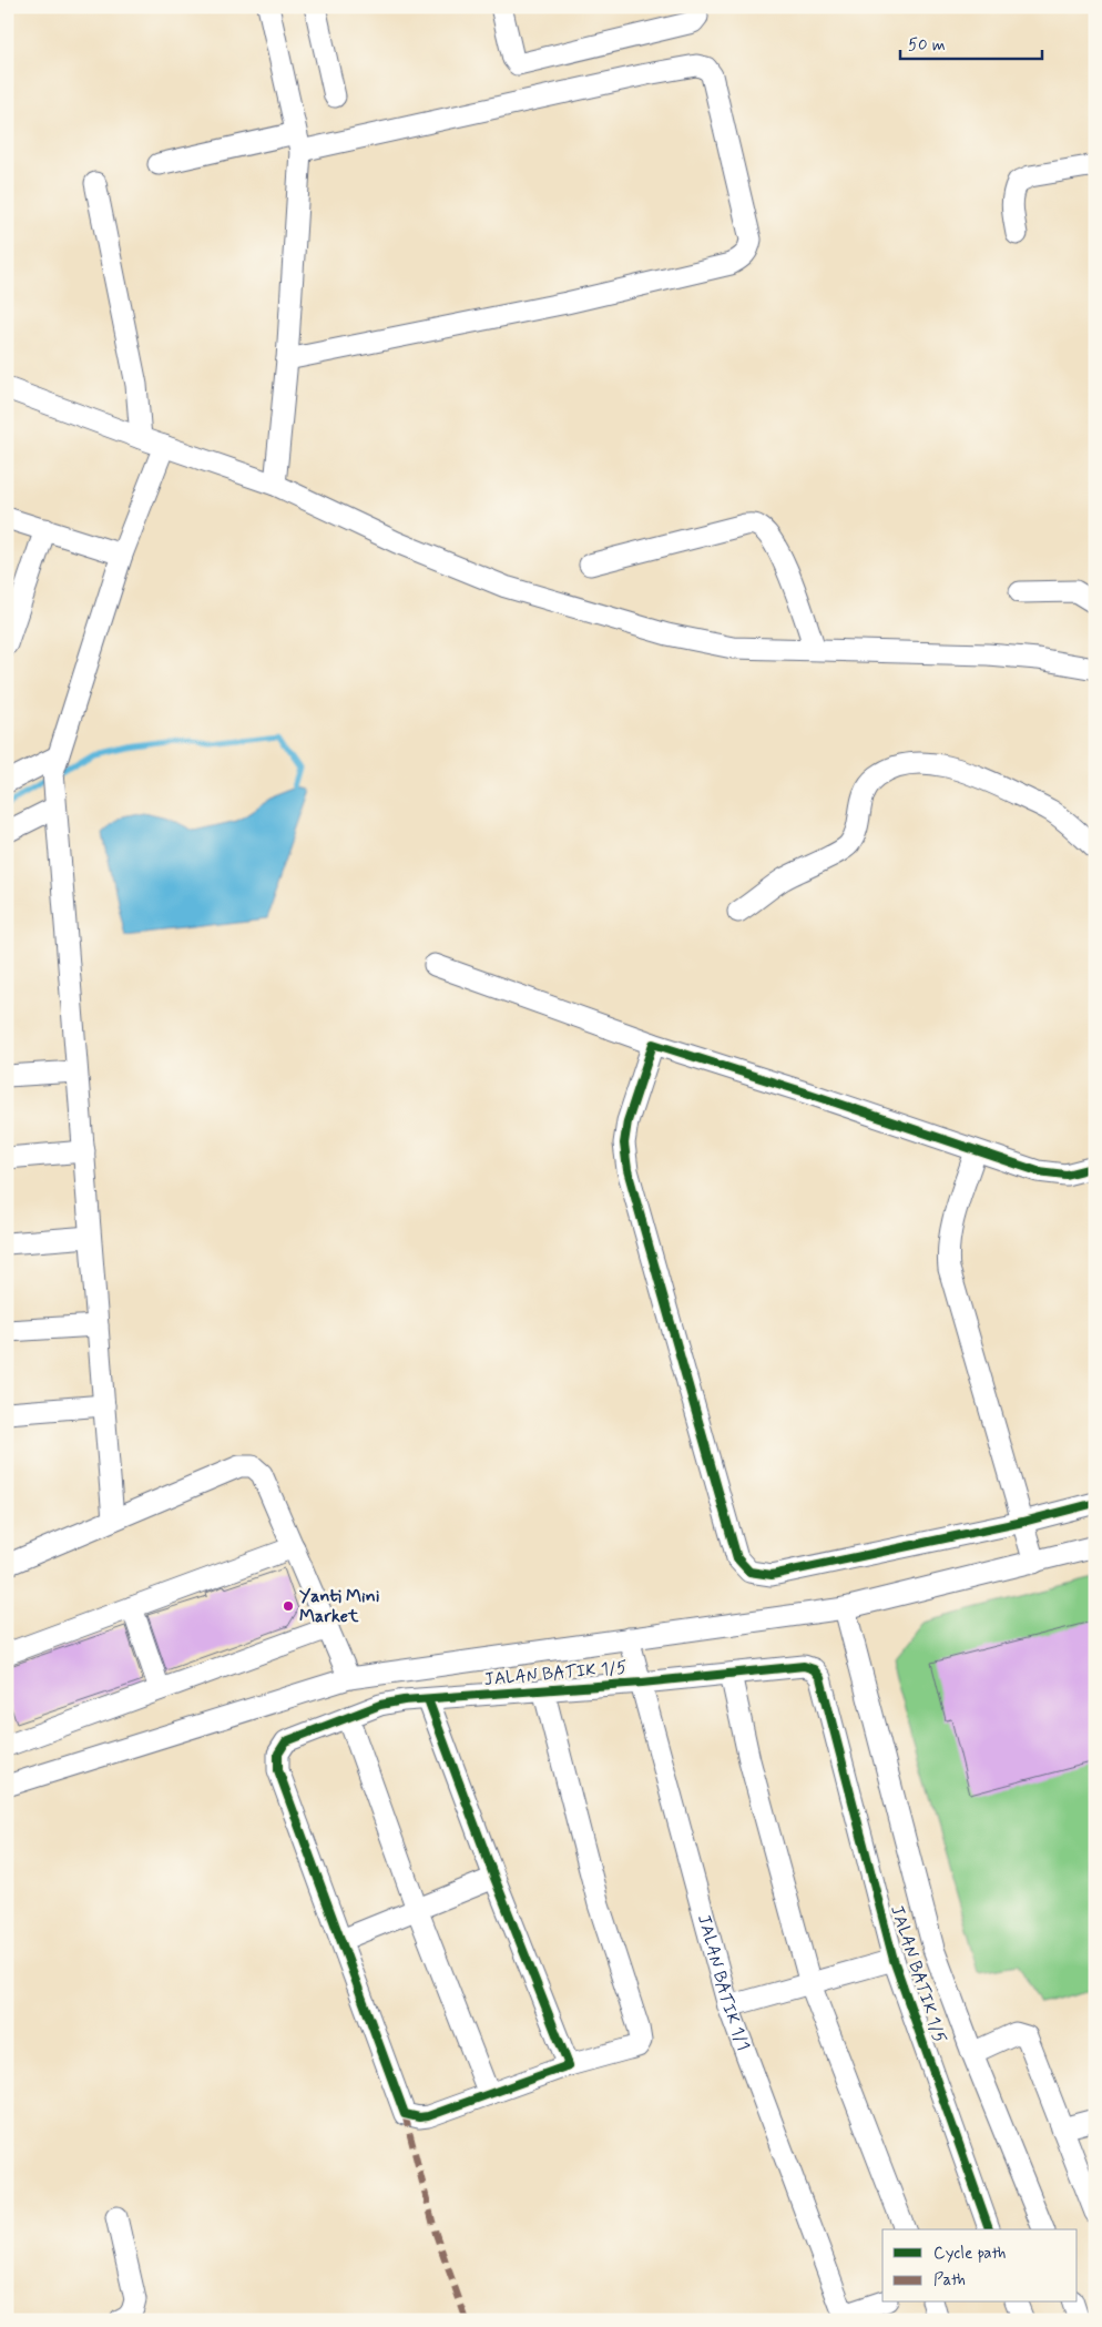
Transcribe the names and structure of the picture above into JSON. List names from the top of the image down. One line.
{"streets":{"street":["JALAN BATIK 1/5","JALAN BATIK 1/1"]},"crossings":[["JALAN BATIK 1/5","JALAN BATIK 1/1"]],"places":["Yanti Mini Market"],"legend":["Cycle path","Path"],"scale_bar":"50 m"}
